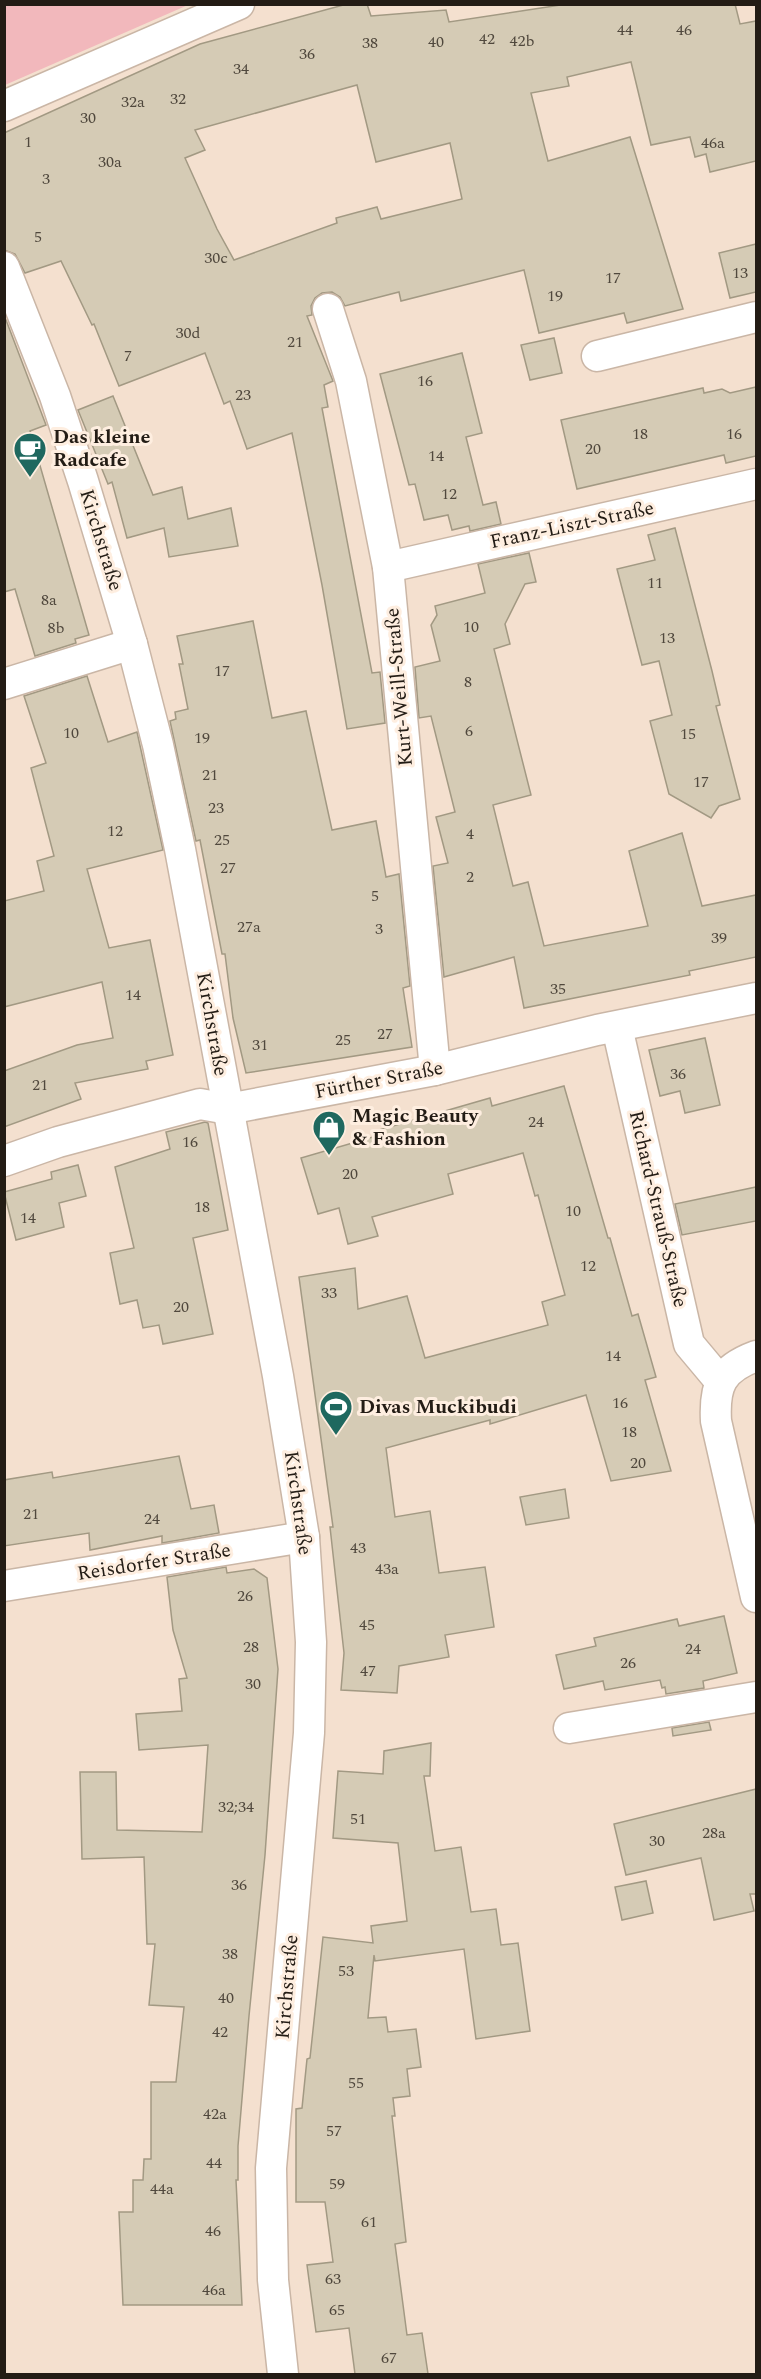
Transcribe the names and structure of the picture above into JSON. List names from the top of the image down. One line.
{"streets":{"street":["Franz-Liszt-Straße","Kirchstraße","Kurt-Weill-Straße","Fürther Straße","Richard-Strauß-Straße","Reisdorfer Straße"]},"crossings":[["Franz-Liszt-Straße","Kurt-Weill-Straße"],["Kirchstraße","Fürther Straße"],["Kirchstraße","Reisdorfer Straße"],["Kurt-Weill-Straße","Fürther Straße"],["Fürther Straße","Richard-Strauß-Straße"]],"places":{"cafe":["Das kleine Radcafe"],"shop":["Magic Beauty & Fashion"],"sports":["Divas Muckibudi"]},"house_numbers":["44","46","42","42b","40","38","36","34","32","32a","30","1","46a","30a","3","5","30c","13","17","19","30d","21","7","16","23","18","16","20","14","12","11","8a","10","8b","13","17","8","6","10","15","19","21","17","23","12","4","25","27","2","5","27a","3","39","35","14","27","25","31","36","21","24","16","20","18","10","14","12","33","20","14","16","18","20","21","24","43","43a","26","45","28","24","26","47","30","32;34","51","28a","30","36","38","53","40","42","55","42a","57","44","59","44a","61","46","63","46a","65","67"]}
